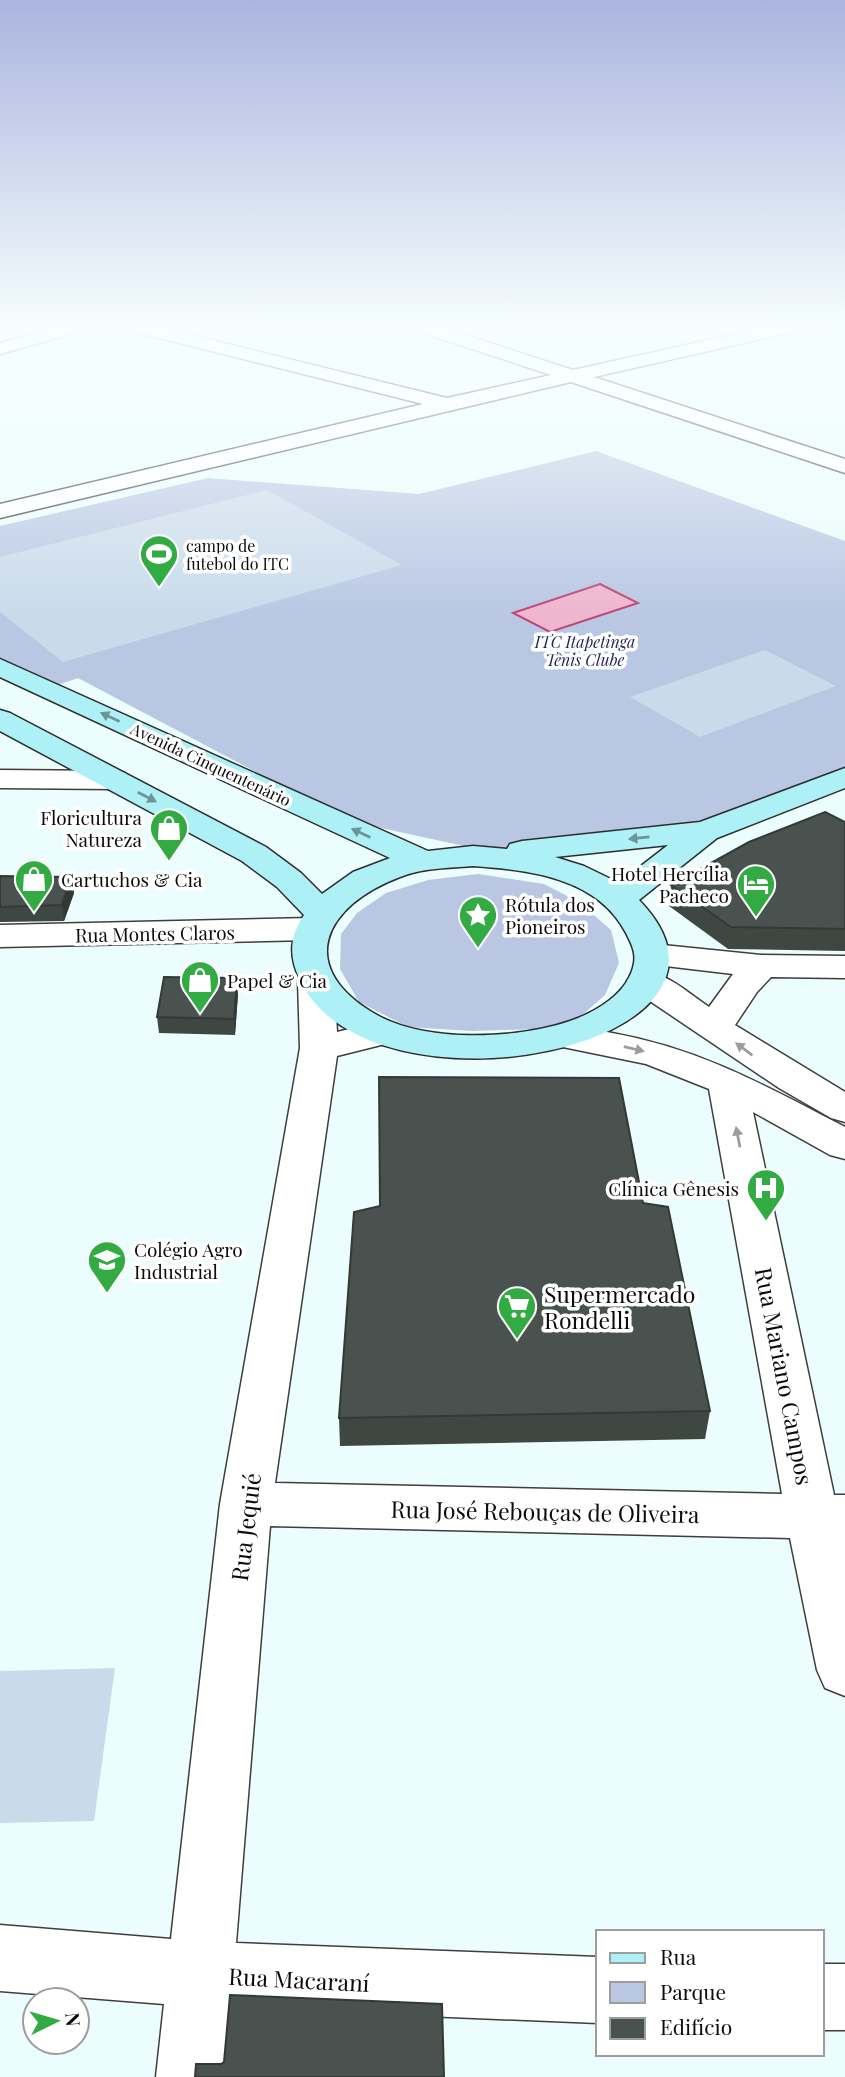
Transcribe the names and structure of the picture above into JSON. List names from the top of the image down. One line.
{"streets":{"main road":["Avenida Cinquentenário"],"street":["Rua Montes Claros","Rua Mariano Campos","Rua José Rebouças de Oliveira","Rua Jequié","Rua Macaraní"]},"crossings":[["Rua Montes Claros","Rua Jequié"],["Rua Mariano Campos","Rua José Rebouças de Oliveira"],["Rua José Rebouças de Oliveira","Rua Jequié"],["Rua Jequié","Rua Macaraní"]],"one_way":["Rua Mariano Campos"],"parks":["ITC Itapetinga Tênis Clube"],"places":{"sports":["campo de futebol do ITC"],"shop":["Floricultura Natureza","Cartuchos & Cia","Papel & Cia"],"hotel":["Hotel Hercília Pacheco"],"place":["Rótula dos Pioneiros"],"hospital":["Clínica Gênesis"],"school or university":["Colégio Agro Industrial"],"supermarket":["Supermercado Rondelli"]},"legend":["Rua","Parque","Edifício"],"north":"right"}
